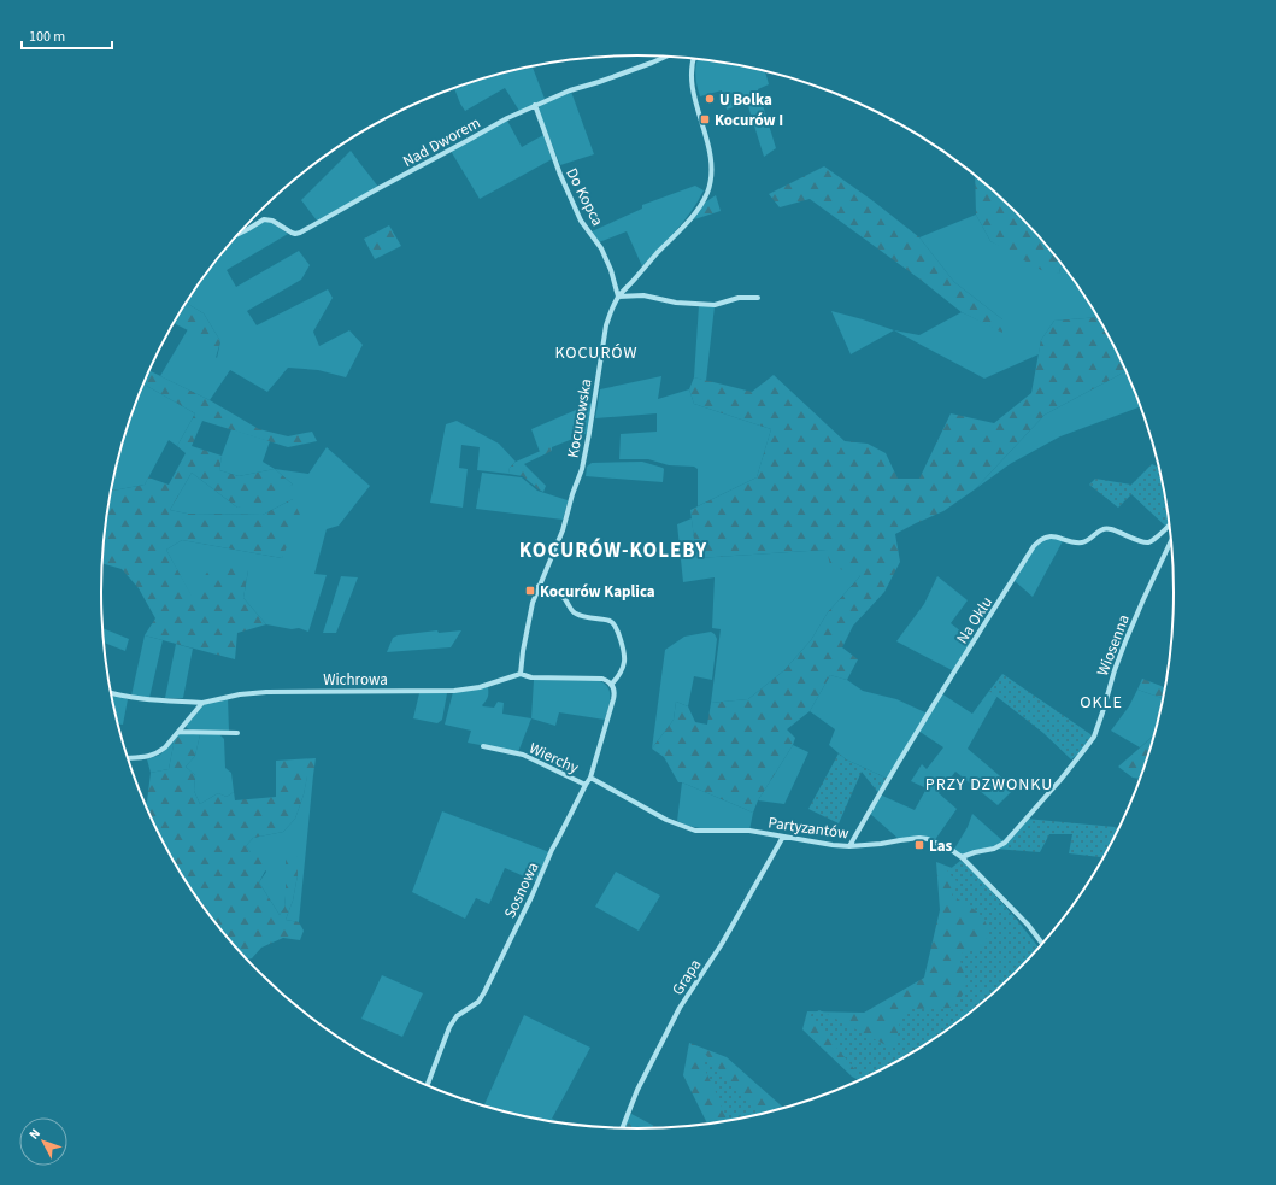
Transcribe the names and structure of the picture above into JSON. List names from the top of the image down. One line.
{"streets":{"street":["Nad Dworem","Do Kopca","Kocurowska","Na Oklu","Wiosenna","Wichrowa","Wierchy","Partyzantów","Sosnowa","Grapa"]},"crossings":[["Nad Dworem","Do Kopca"],["Do Kopca","Kocurowska"],["Kocurowska","Wichrowa"],["Na Oklu","Partyzantów"],["Wiosenna","Partyzantów"],["Wichrowa","Sosnowa"],["Wierchy","Sosnowa"],["Partyzantów","Sosnowa"],["Partyzantów","Grapa"]],"districts":["KOCURÓW","KOCURÓW-KOLEBY","OKLE","PRZY DZWONKU"],"places":{"other":["U Bolka"],"transit":["Kocurów I","Kocurów Kaplica","Las"]},"scale_bar":"100 m","north":"top left"}
